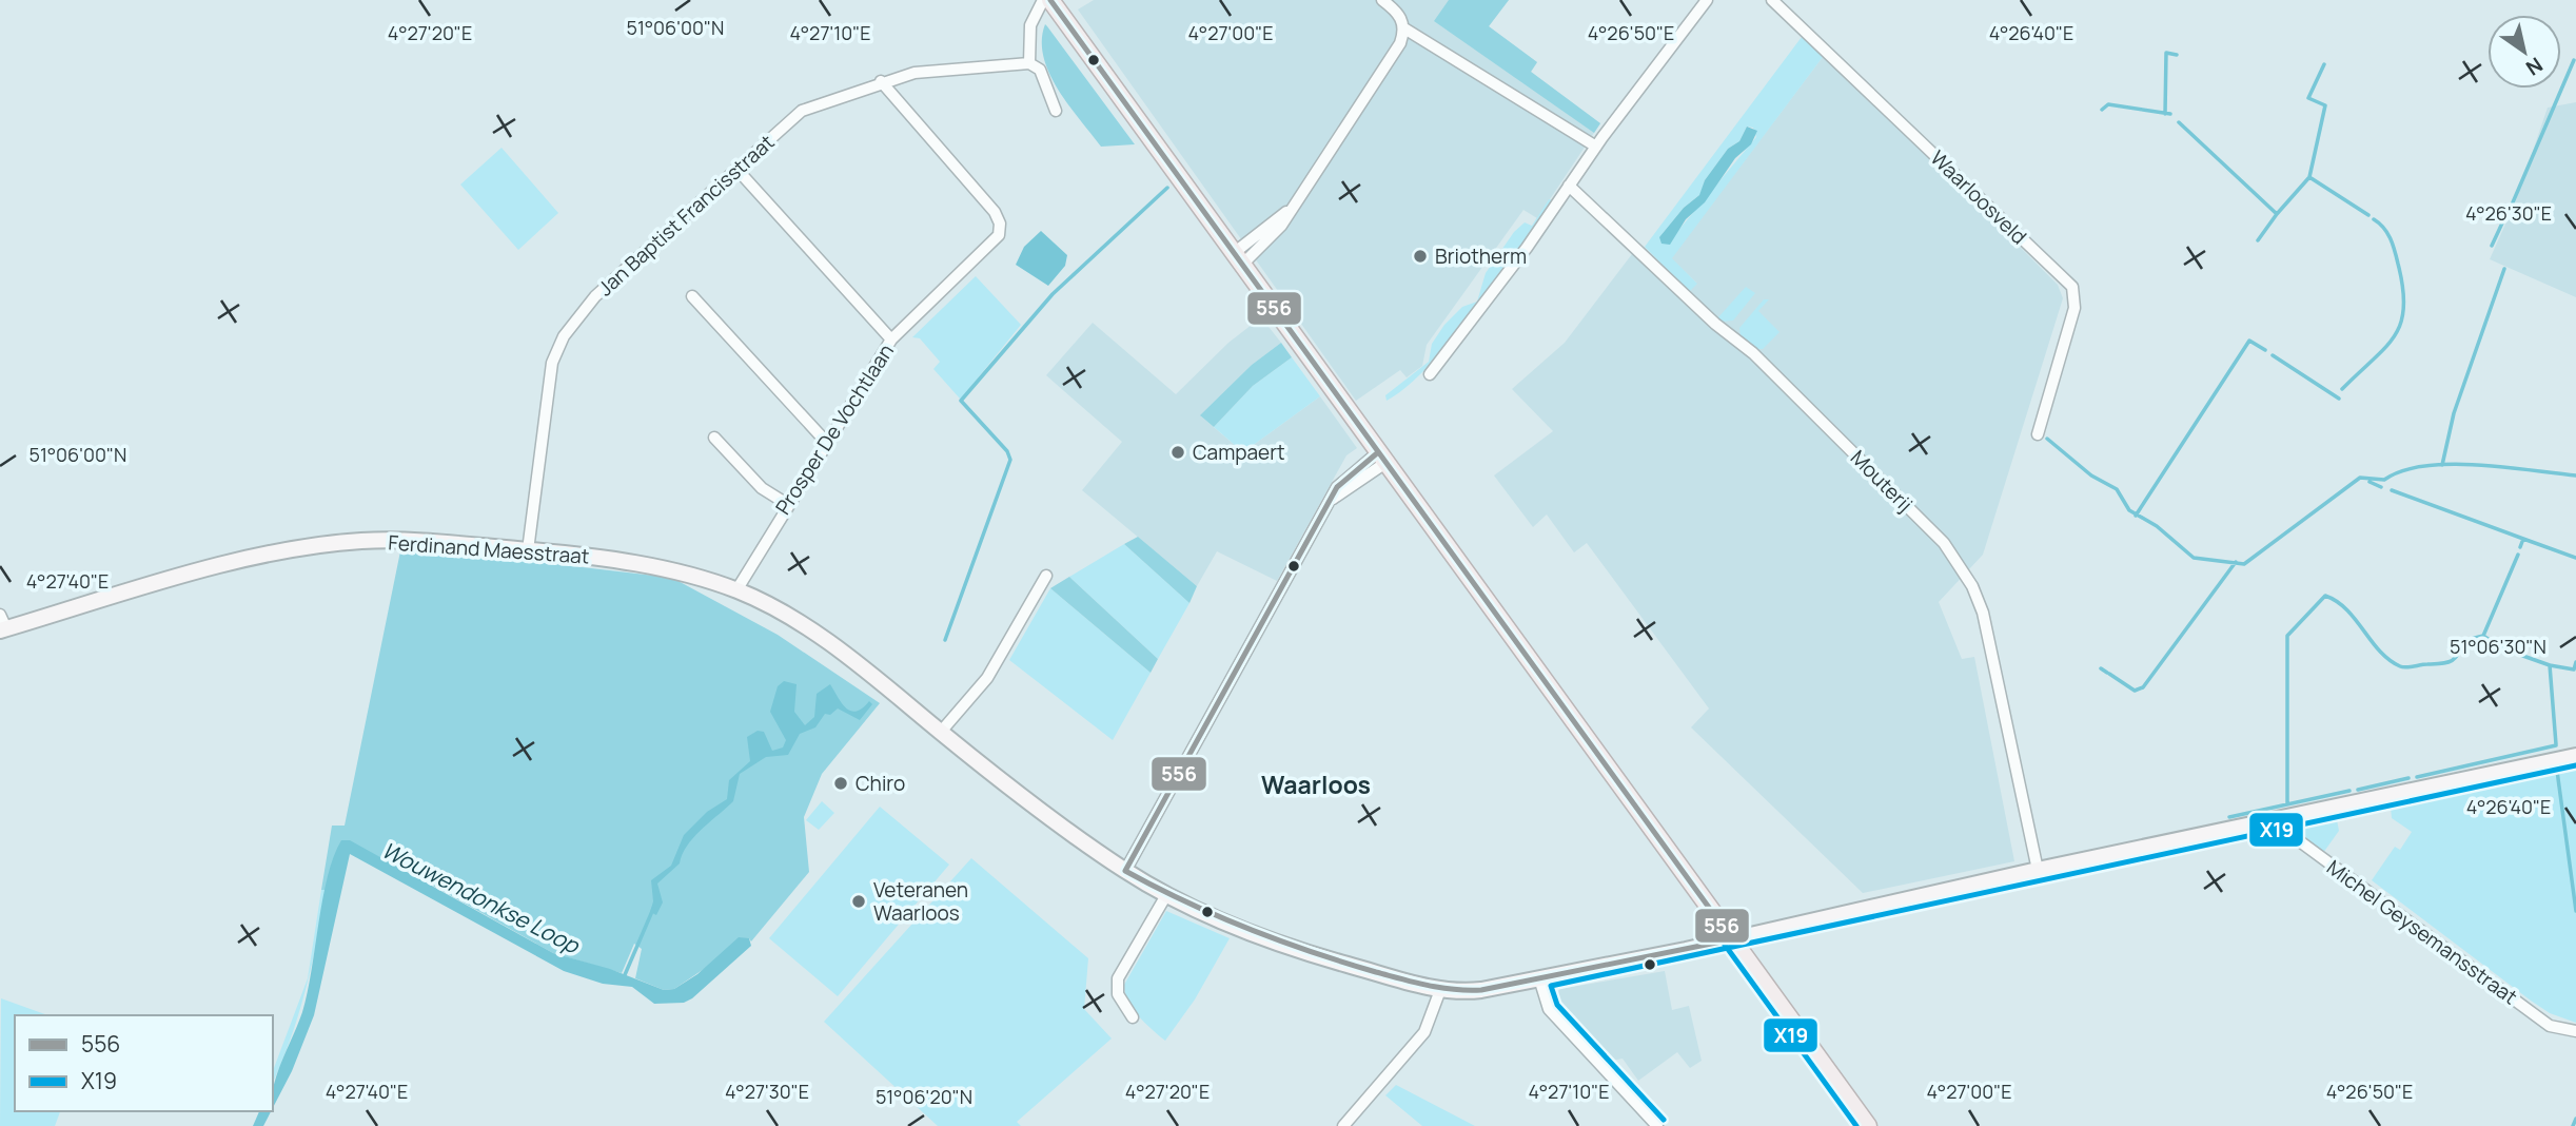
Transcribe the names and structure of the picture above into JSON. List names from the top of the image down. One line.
{"streets":{"street":["Waarloosveld","Jan Baptist Francisstraat","Prosper De Vochtlaan","Mouterij","Ferdinand Maesstraat","Michel Geysemansstraat"]},"crossings":[["Jan Baptist Francisstraat","Prosper De Vochtlaan"],["Jan Baptist Francisstraat","Ferdinand Maesstraat"],["Prosper De Vochtlaan","Ferdinand Maesstraat"]],"districts":["Waarloos"],"water":["Wouwendonkse Loop"],"places":["Briotherm","Campaert","Chiro","Veteranen Waarloos"],"lines":["transit line 556","transit line X19"],"legend":["556","X19"],"north":"bottom right","coordinates":["51°06'00\"N","4°27'20\"E","4°27'10\"E","4°27'00\"E","4°26'40\"E","4°26'50\"E","4°26'30\"E","4°27'40\"E","51°06'30\"N","4°27'30\"E","51°06'20\"N"]}
